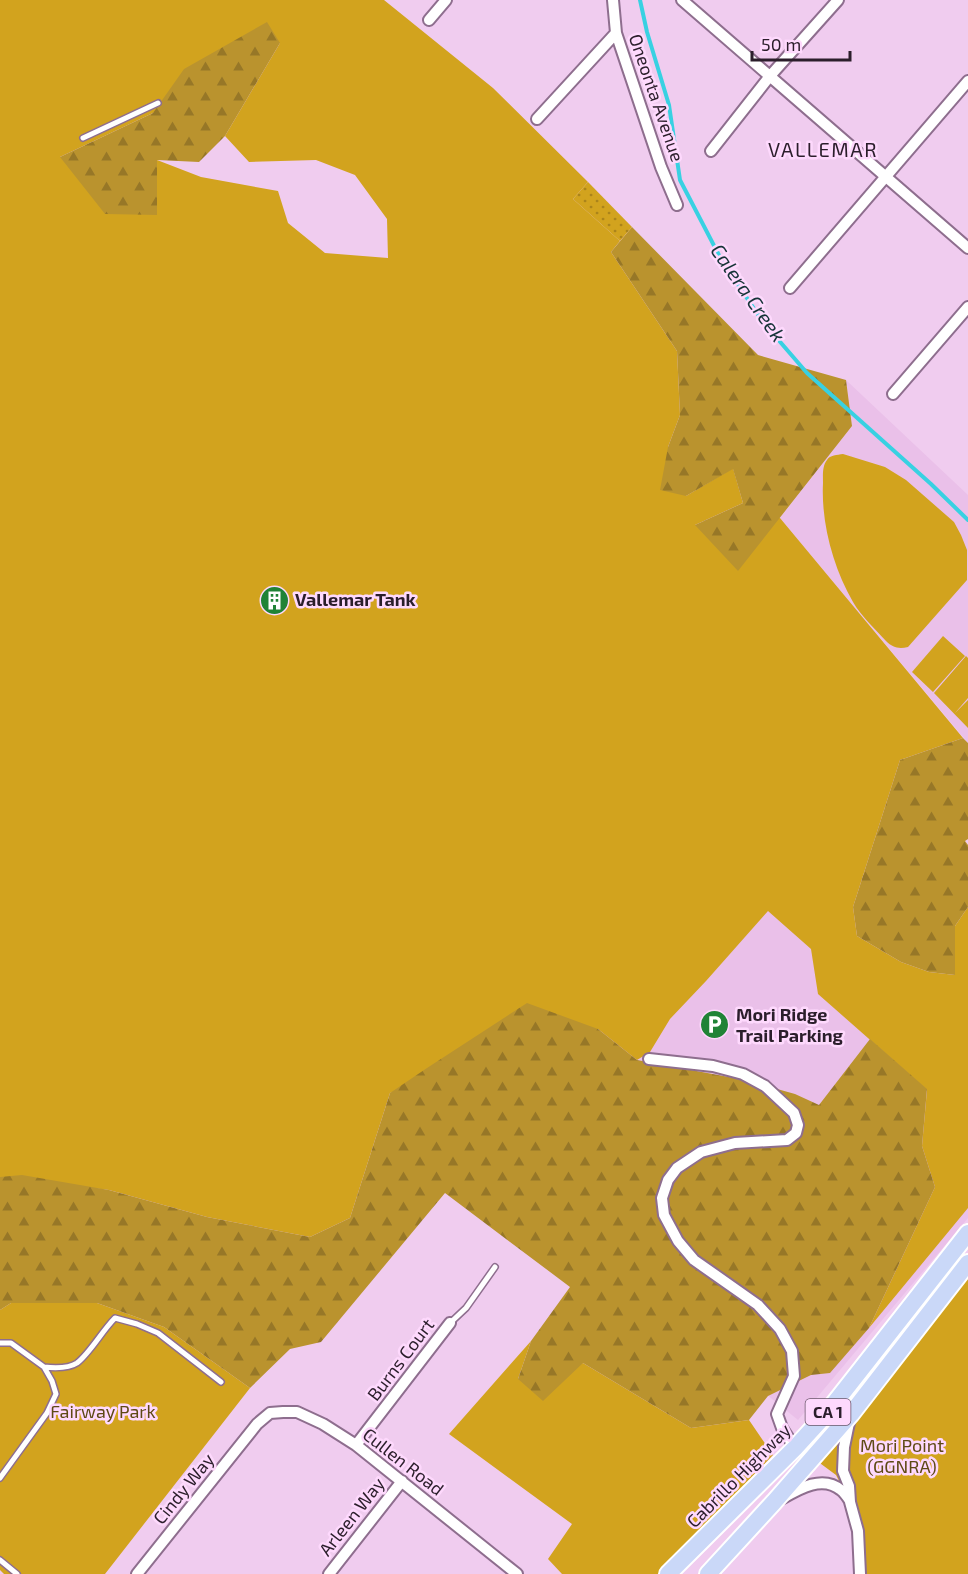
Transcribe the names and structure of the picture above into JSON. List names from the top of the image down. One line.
{"streets":{"highway":["CA 1","Cabrillo Highway"],"street":["Oneonta Avenue","Burns Court","Cullen Road","Cindy Way","Arleen Way"]},"crossings":[["Burns Court","Cullen Road"],["Cullen Road","Cindy Way"],["Cullen Road","Arleen Way"]],"districts":["VALLEMAR"],"water":["Calera Creek"],"parks":["Fairway Park","Mori Point (GGNRA)"],"places":{"building":["Vallemar Tank"],"parking":["Mori Ridge Trail Parking"]},"scale_bar":"50 m"}
